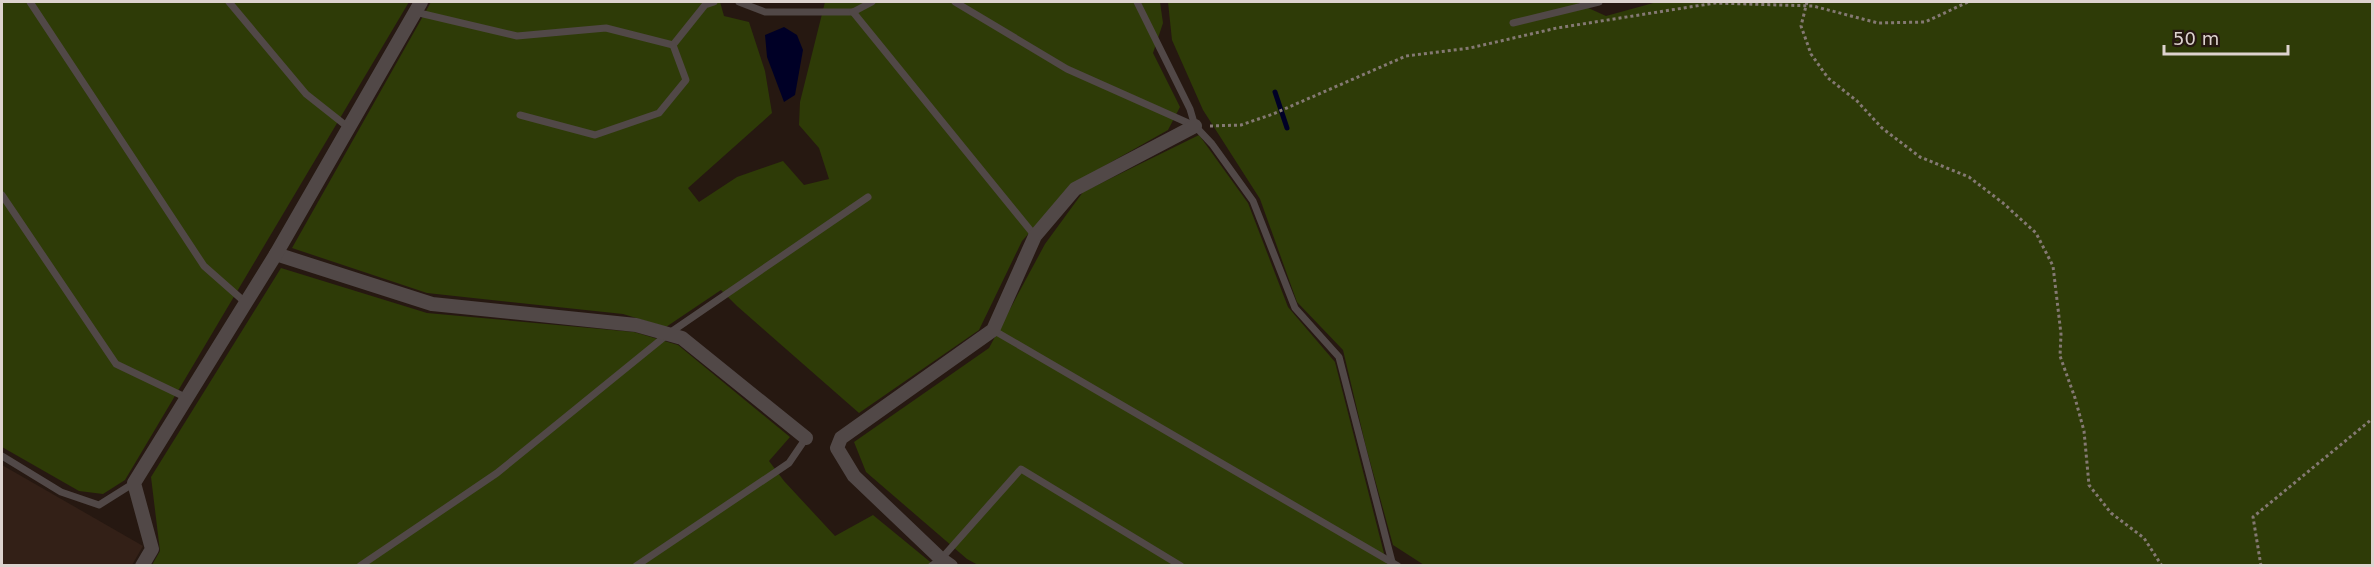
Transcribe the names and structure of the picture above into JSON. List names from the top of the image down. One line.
{"scale_bar":"50 m"}
